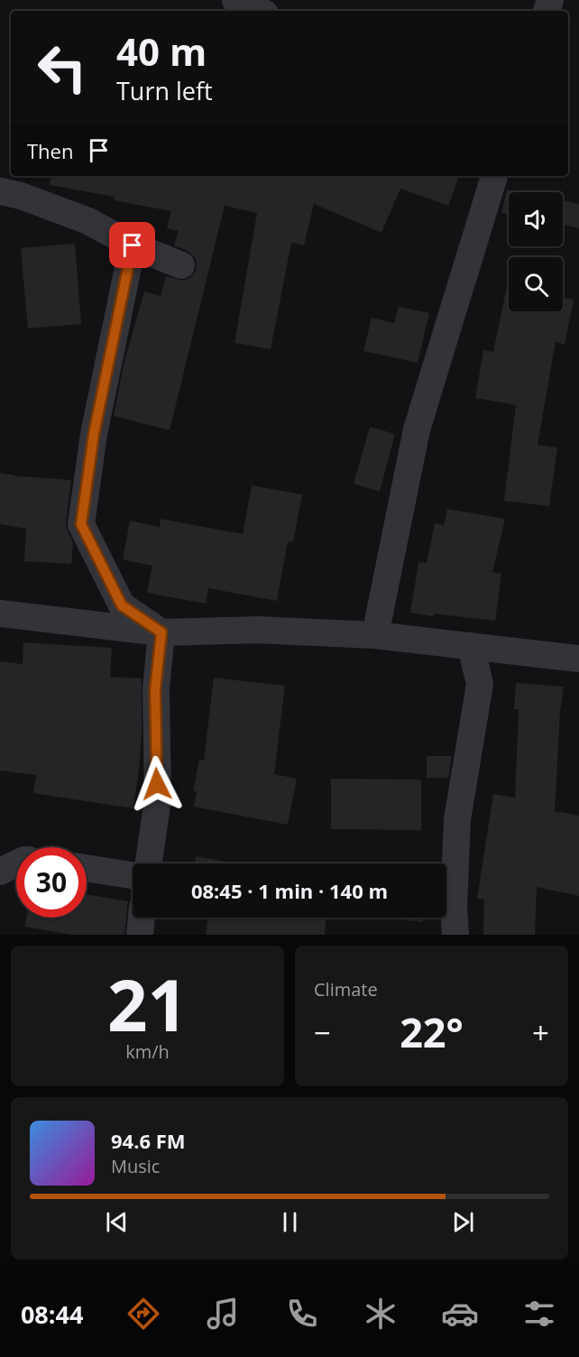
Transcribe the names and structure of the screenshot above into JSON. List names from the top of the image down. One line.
{"page":{"turn":["40 m","Turn left"],"then":"Then","limit":"30","trip":"08:45 · 1 min · 140 m","tile":[["21","km/h"],"Climate"],"heat":["−","22°","+"],"song":["94.6 FM","Music"],"tabs":"08:44"}}
